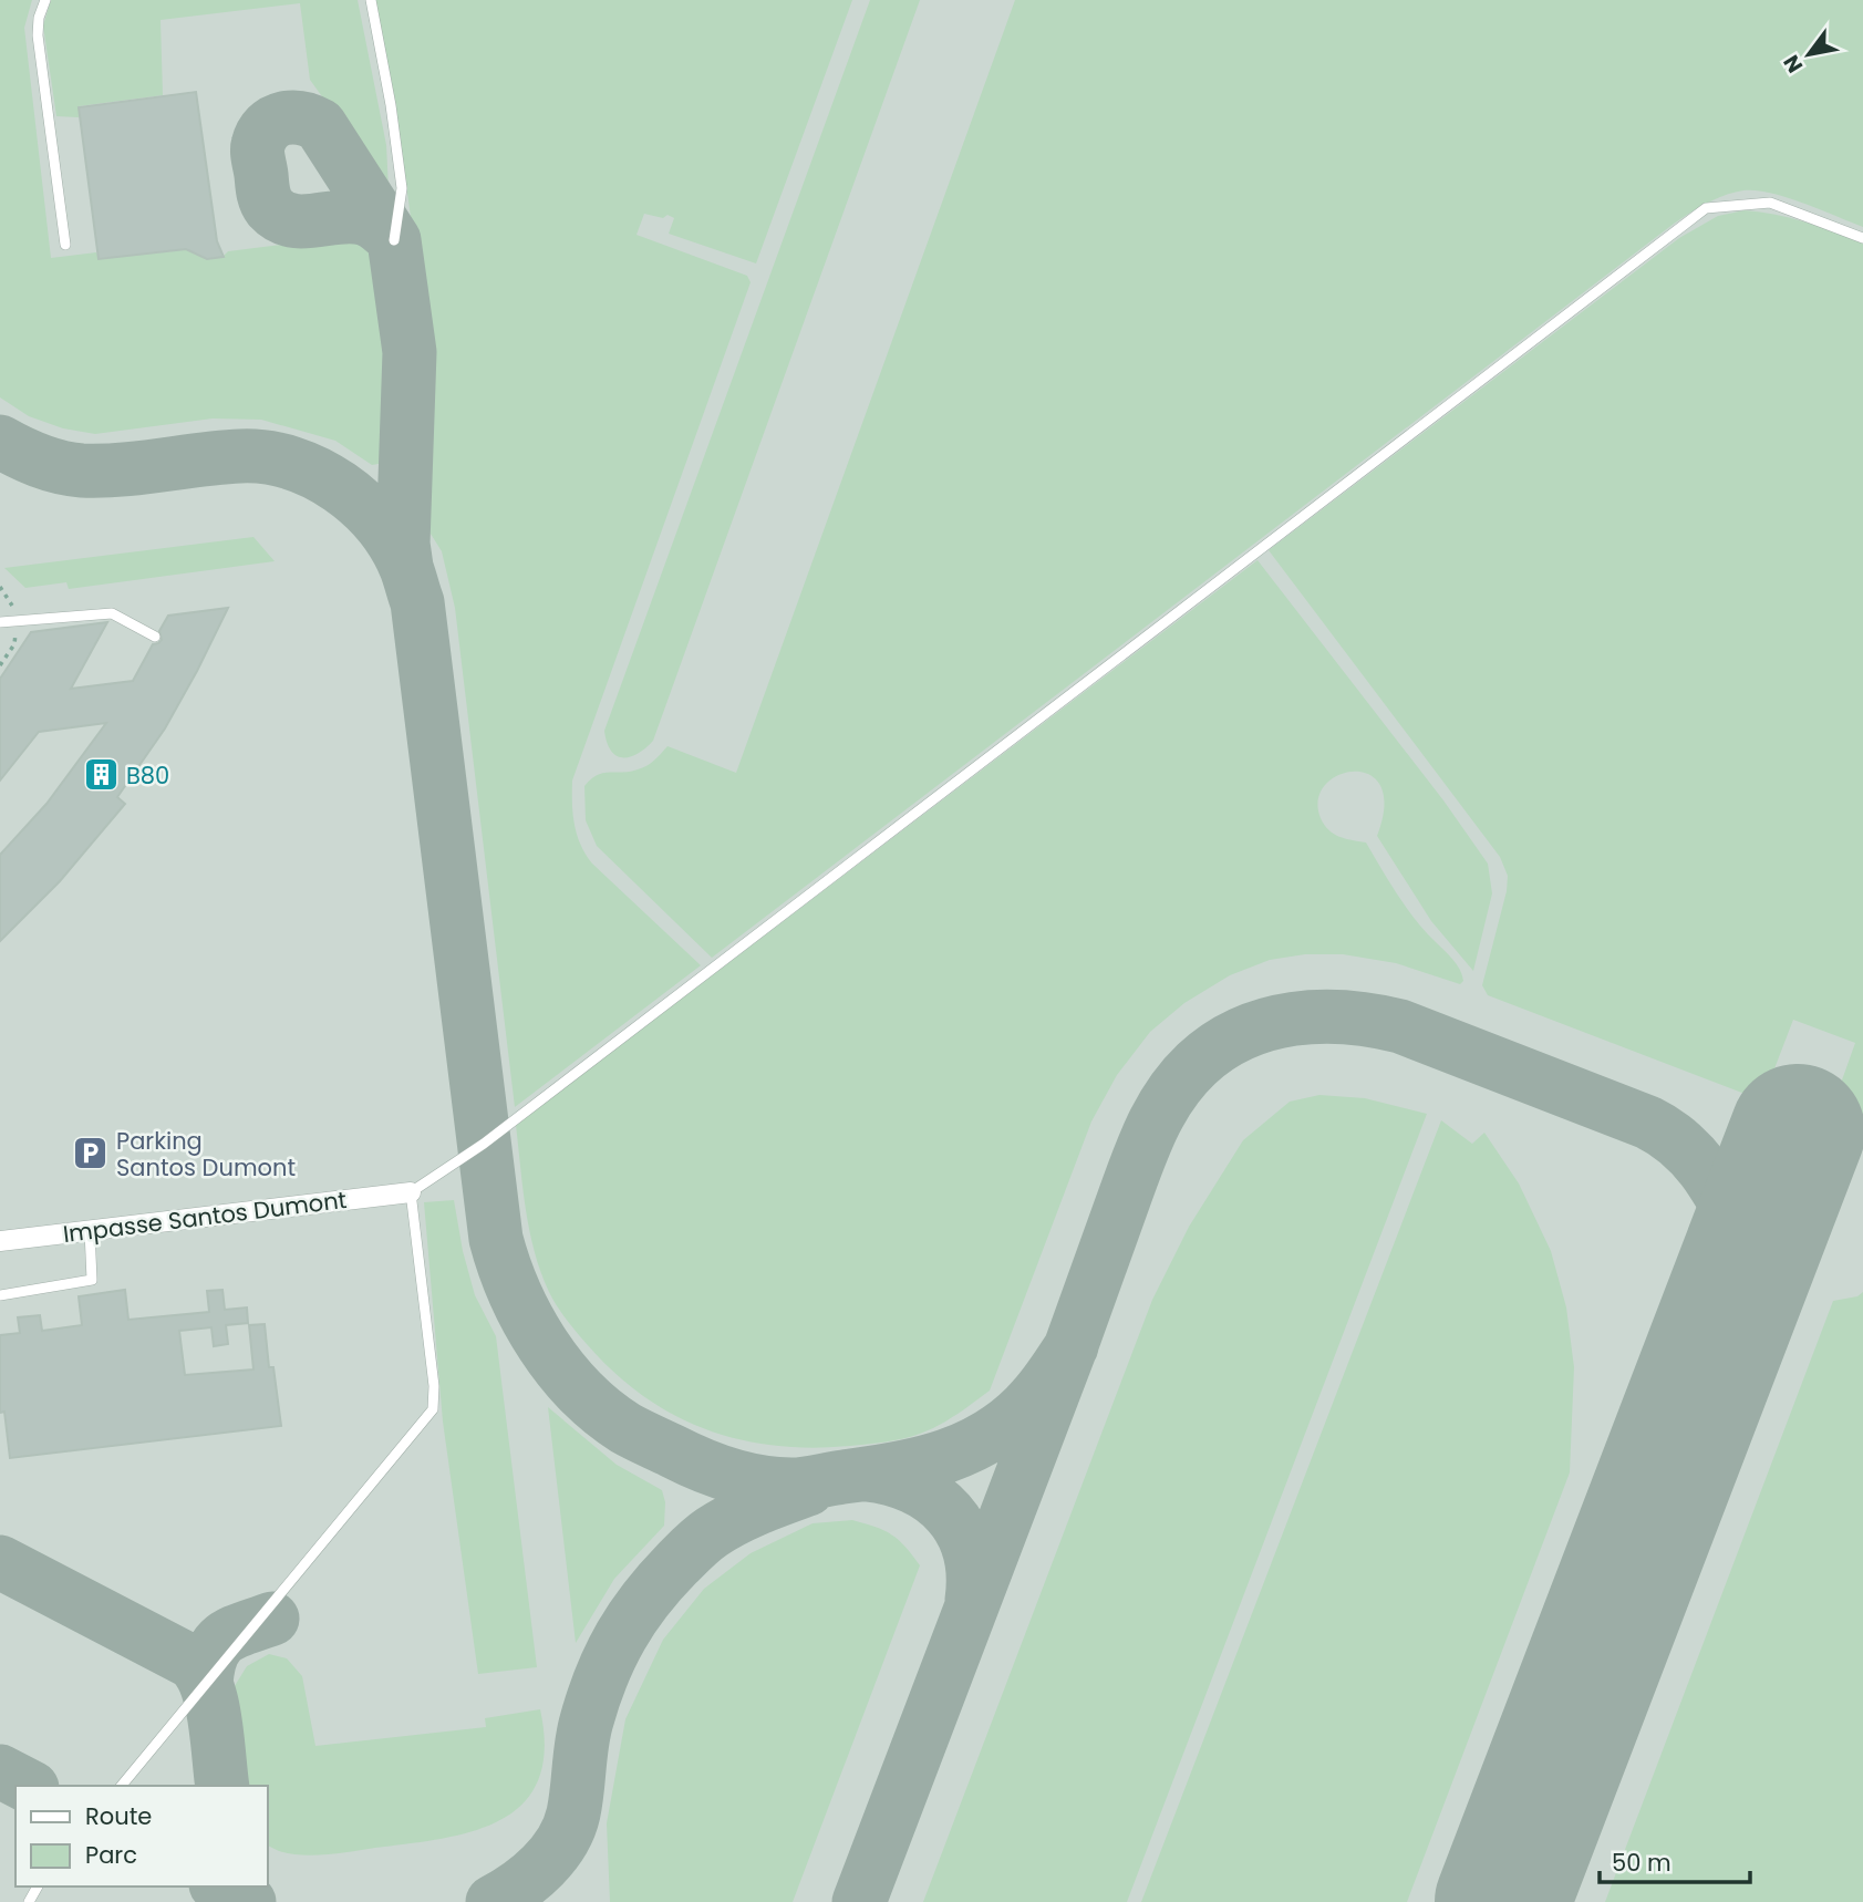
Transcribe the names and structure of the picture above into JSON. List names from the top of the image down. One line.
{"streets":{"street":["Impasse Santos Dumont"]},"places":{"building":["B80"],"parking":["Parking Santos Dumont"]},"legend":["Route","Parc"],"scale_bar":"50 m","north":"bottom left"}
